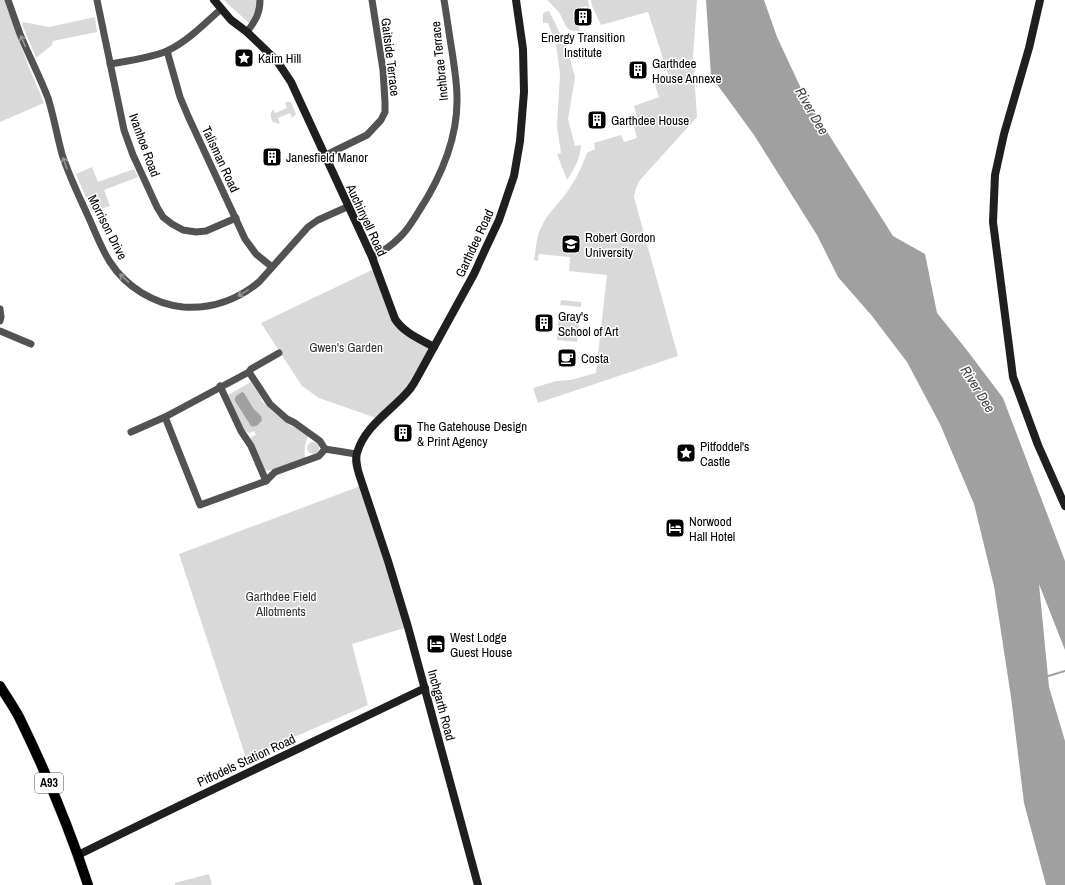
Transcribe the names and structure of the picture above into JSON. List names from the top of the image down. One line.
{"streets":{"main road":["A93"],"street":["Gaitside Terrace","Inchbrae Terrace","Ivanhoe Road","Talisman Road","Auchinyell Road","Morrison Drive","Garthdee Road","Inchgarth Road","Pitfodels Station Road"]},"crossings":[["Gaitside Terrace","Auchinyell Road"],["Inchbrae Terrace","Auchinyell Road"],["Ivanhoe Road","Talisman Road"],["Talisman Road","Morrison Drive"],["Auchinyell Road","Morrison Drive"],["Auchinyell Road","Garthdee Road"],["Garthdee Road","Inchgarth Road"],["Inchgarth Road","Pitfodels Station Road"],["Pitfodels Station Road","A93"]],"water":["River Dee"],"parks":["Gwen's Garden","Garthdee Field Allotments"],"places":{"building":["Energy Transition Institute","Garthdee House Annexe","Garthdee House","Janesfield Manor","Gray's School of Art","The Gatehouse Design & Print Agency"],"place":["Kaim Hill","Pitfoddel's Castle"],"school or university":["Robert Gordon University"],"cafe":["Costa"],"hotel":["Norwood Hall Hotel","West Lodge Guest House"]}}
